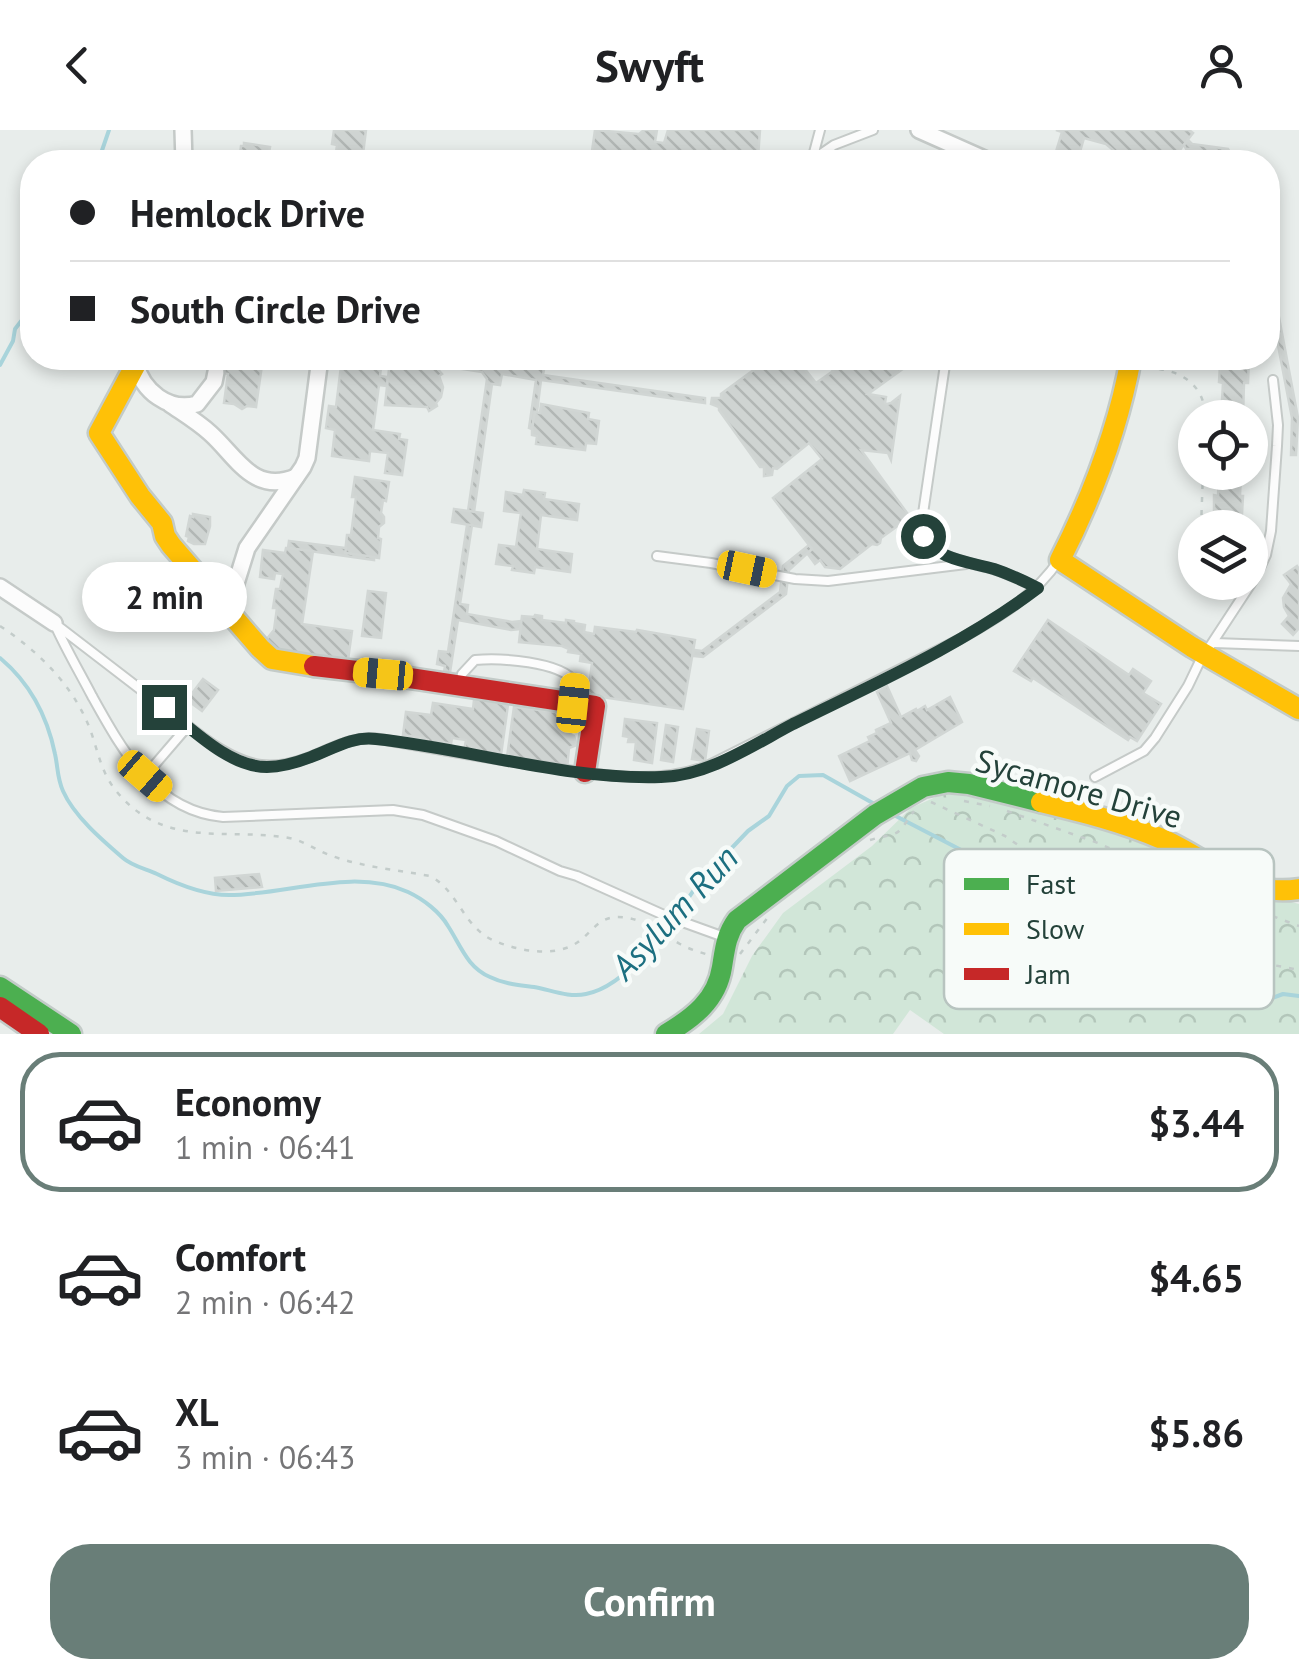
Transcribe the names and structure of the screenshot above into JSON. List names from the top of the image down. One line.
{"streets":{"street":["Sycamore Drive"]},"water":["Asylum Run"],"legend":["Fast","Slow","Jam"],"page":{"header":"Swyft","banner":["Hemlock Drive","South Circle Drive"],"bubble":"2 min","list":[{"name":"Economy","note":"1 min · 06:41","value":"$3.44"},{"name":"Comfort","note":"2 min · 06:42","value":"$4.65"},{"name":"XL","note":"3 min · 06:43","value":"$5.86"}],"buttons":"Confirm"}}
